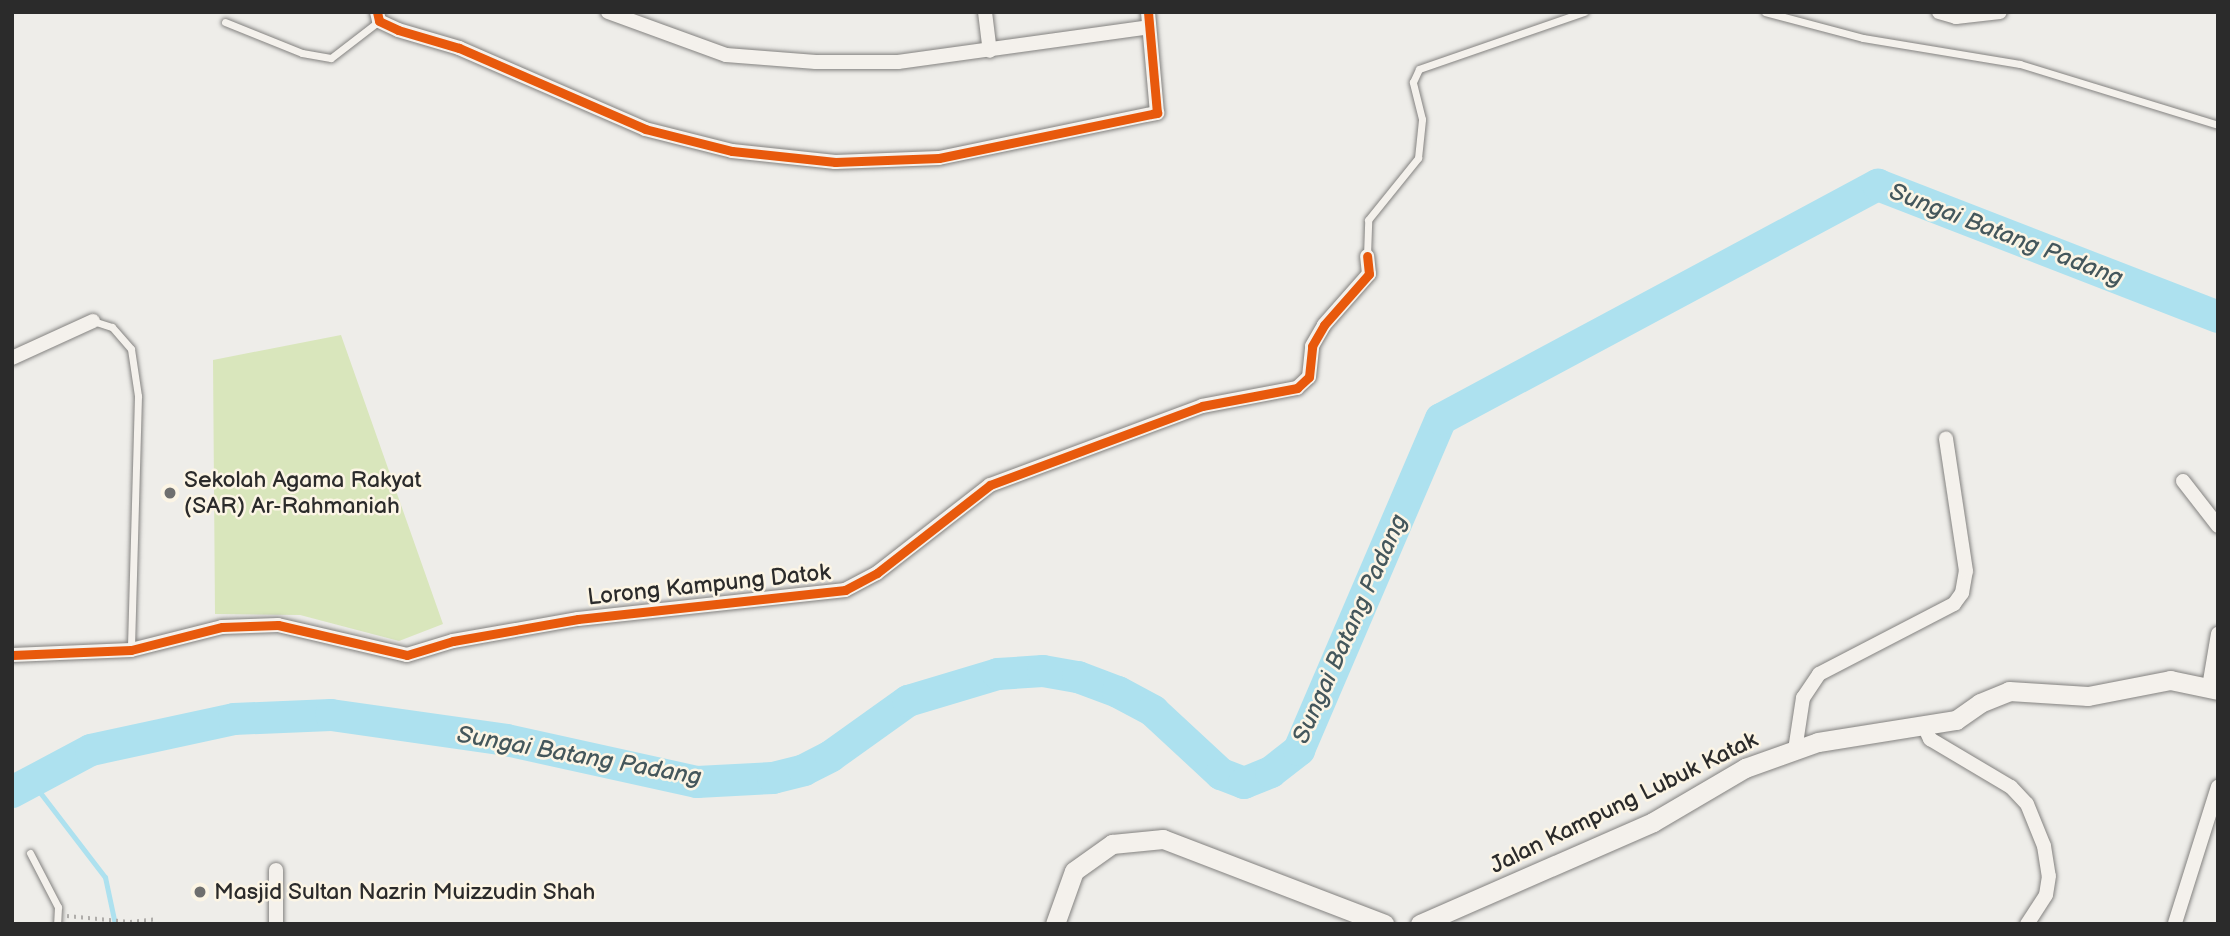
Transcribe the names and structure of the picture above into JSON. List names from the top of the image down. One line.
{"streets":{"street":["Lorong Kampung Datok","Jalan Kampung Lubuk Katak"]},"water":["Sungai Batang Padang"],"places":["Sekolah Agama Rakyat (SAR) Ar-Rahmaniah","Masjid Sultan Nazrin Muizzudin Shah"]}
